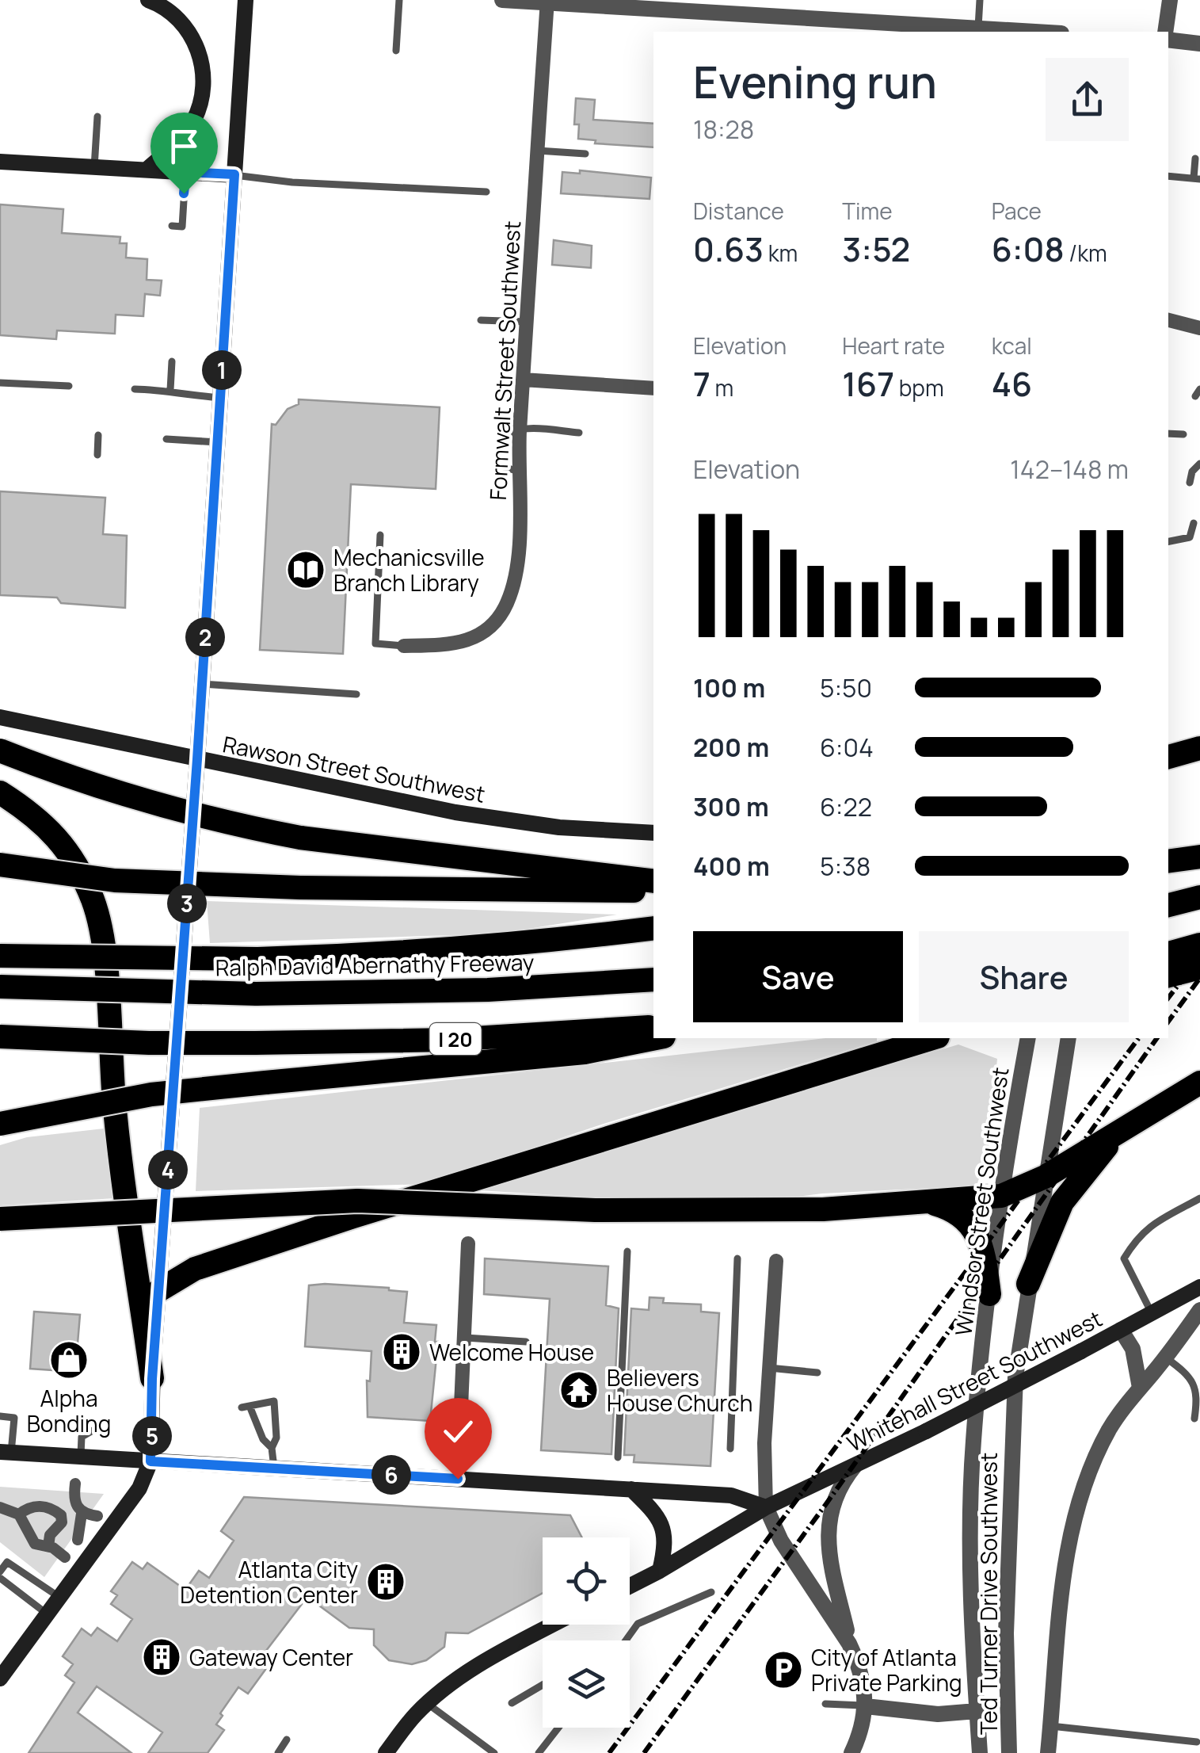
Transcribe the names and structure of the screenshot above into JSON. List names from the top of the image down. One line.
{"streets":{"highway":["Ralph David Abernathy Freeway","I 20"],"main road":["Rawson Street Southwest","Whitehall Street Southwest"],"street":["Formwalt Street Southwest","Windsor Street Southwest","Ted Turner Drive Southwest"]},"places":{"library":["Mechanicsville Branch Library"],"building":["Welcome House","Atlanta City Detention Center","Gateway Center"],"shop":["Alpha Bonding"],"temple":["Believers House Church"],"parking":["City of Atlanta Private Parking"]},"page":{"heading":["Evening run","18:28"],"stats":[["Distance","0.63 km"],["Time","3:52"],["Pace","6:08 /km"],["Elevation","7 m"],["Heart rate","167 bpm"],["kcal","46"]],"pins":["1","2","3","4","5","6"],"chart":["Elevation","142–148 m"],"list":[{"name":"100 m","note":"5:50"},{"name":"200 m","note":"6:04"},{"name":"300 m","note":"6:22"},{"name":"400 m","note":"5:38"}],"buttons":["Save","Share"]}}
